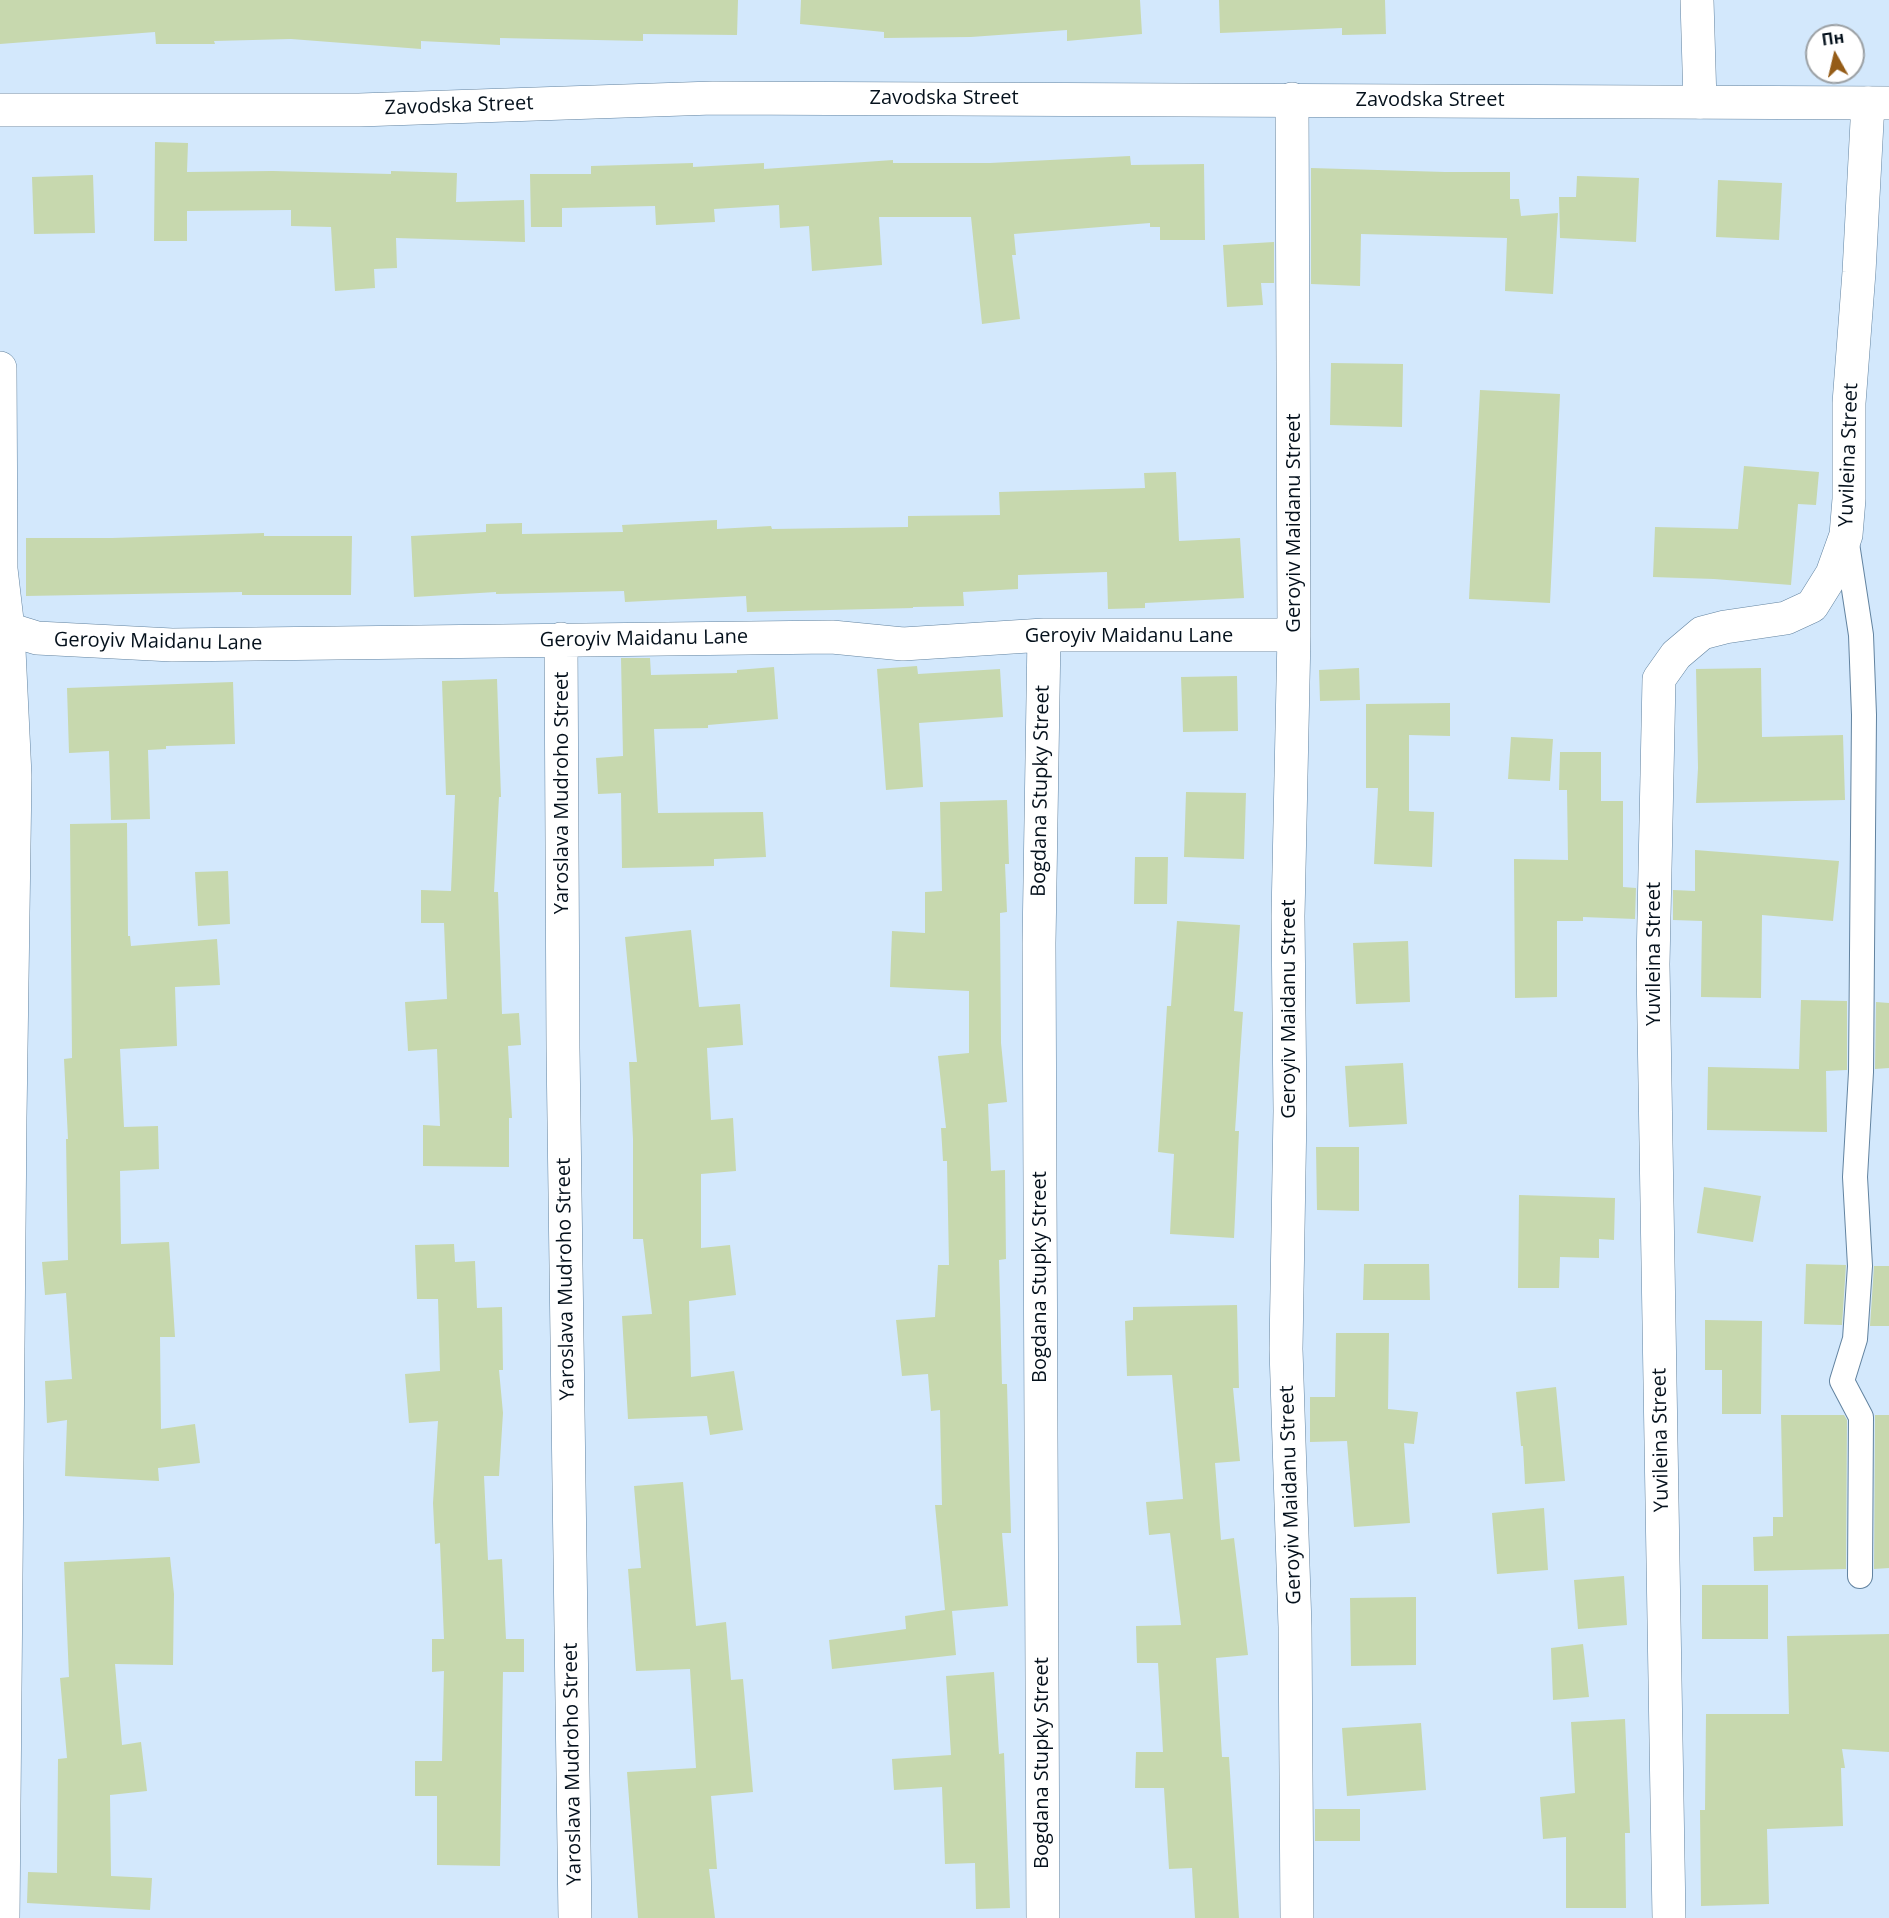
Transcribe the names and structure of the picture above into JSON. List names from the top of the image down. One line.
{"streets":{"street":["Zavodska Street","Yuvileina Street","Geroyiv Maidanu Street","Geroyiv Maidanu Lane","Bogdana Stupky Street","Yaroslava Mudroho Street"]},"crossings":[["Zavodska Street","Yuvileina Street"],["Zavodska Street","Geroyiv Maidanu Street"],["Geroyiv Maidanu Street","Geroyiv Maidanu Lane"],["Geroyiv Maidanu Lane","Bogdana Stupky Street"],["Geroyiv Maidanu Lane","Yaroslava Mudroho Street"]],"north":"top"}
